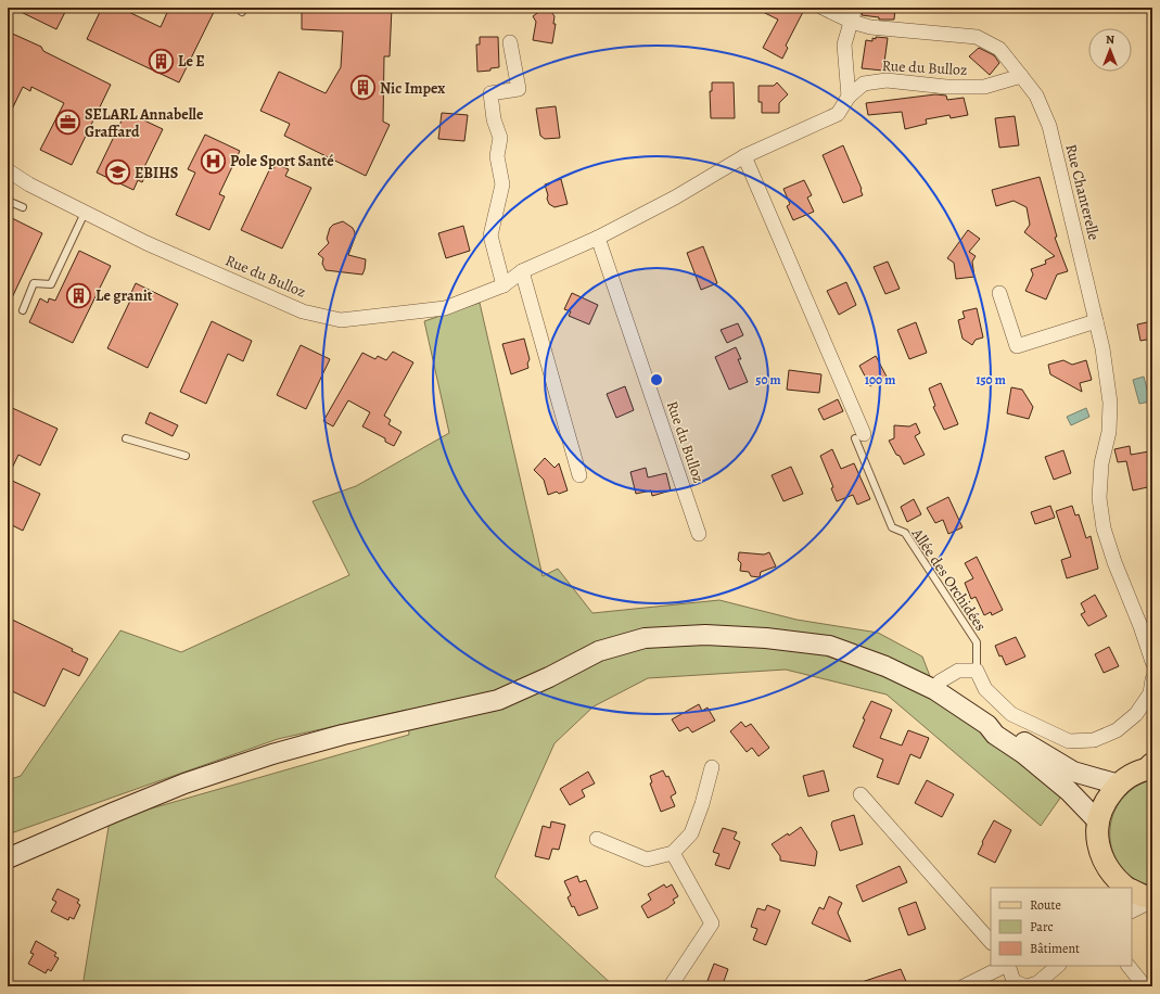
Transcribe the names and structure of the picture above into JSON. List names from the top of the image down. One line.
{"streets":{"street":["Rue du Bulloz","Rue Chanterelle"],"lane":["Allée des Orchidées"]},"crossings":[["Rue du Bulloz","Rue Chanterelle"]],"places":{"building":["Le E","Nic Impex","Le granit"],"office":["SELARL Annabelle Graffard"],"hospital":["Pole Sport Santé"],"school or university":["EBIHS"]},"legend":["Route","Parc","Bâtiment"],"north":"top","rings":["50 m","100 m","150 m"]}
